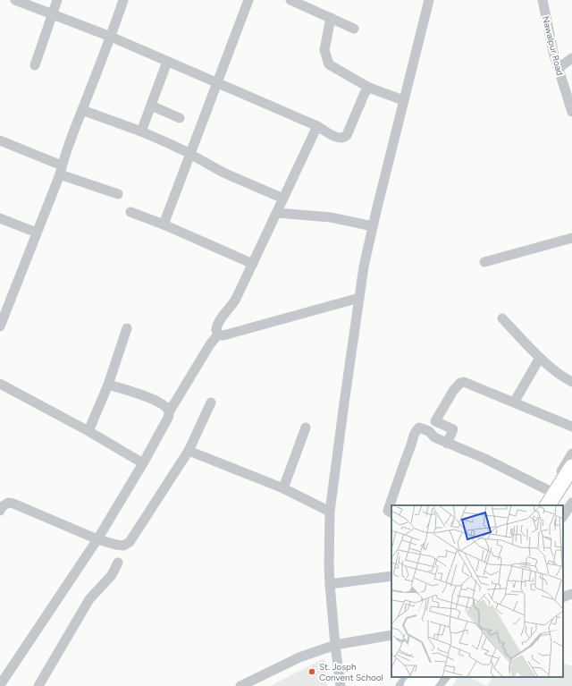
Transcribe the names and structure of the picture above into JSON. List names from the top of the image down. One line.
{"streets":{"street":["Nawalpur Road"]},"places":["St. Josph Convent School"]}
